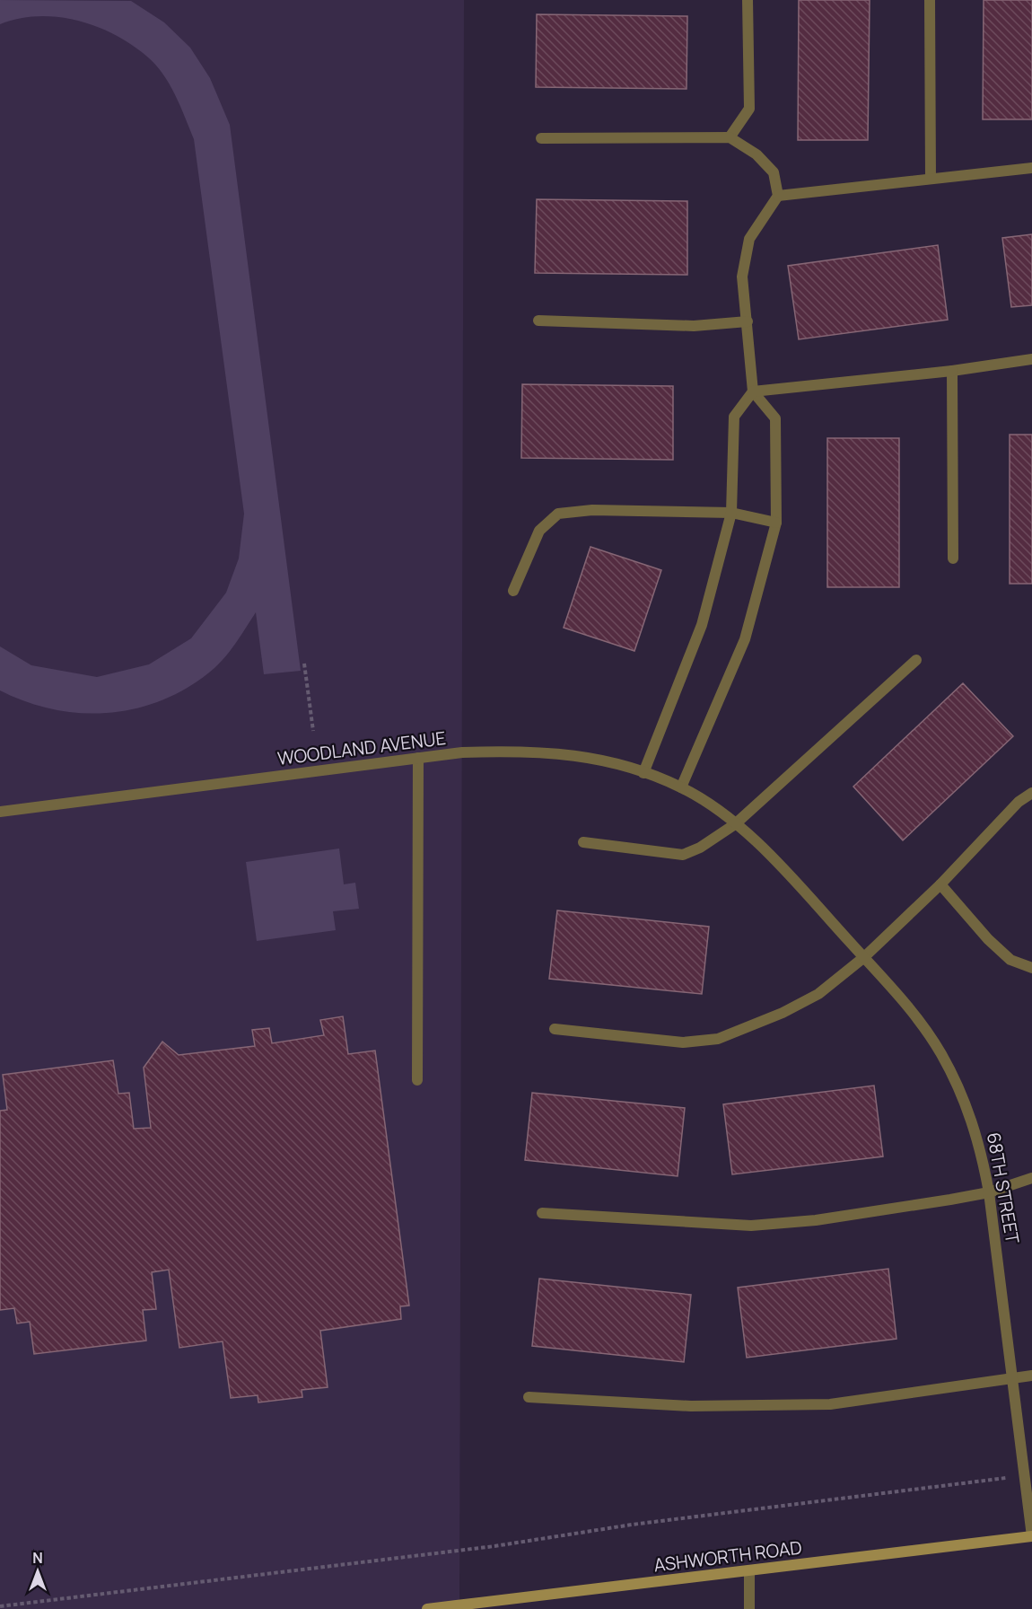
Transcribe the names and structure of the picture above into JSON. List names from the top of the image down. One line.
{"streets":{"main road":["ASHWORTH ROAD"],"street":["WOODLAND AVENUE","68TH STREET"]},"crossings":[["WOODLAND AVENUE","68TH STREET"],["68TH STREET","ASHWORTH ROAD"]],"north":"top"}
